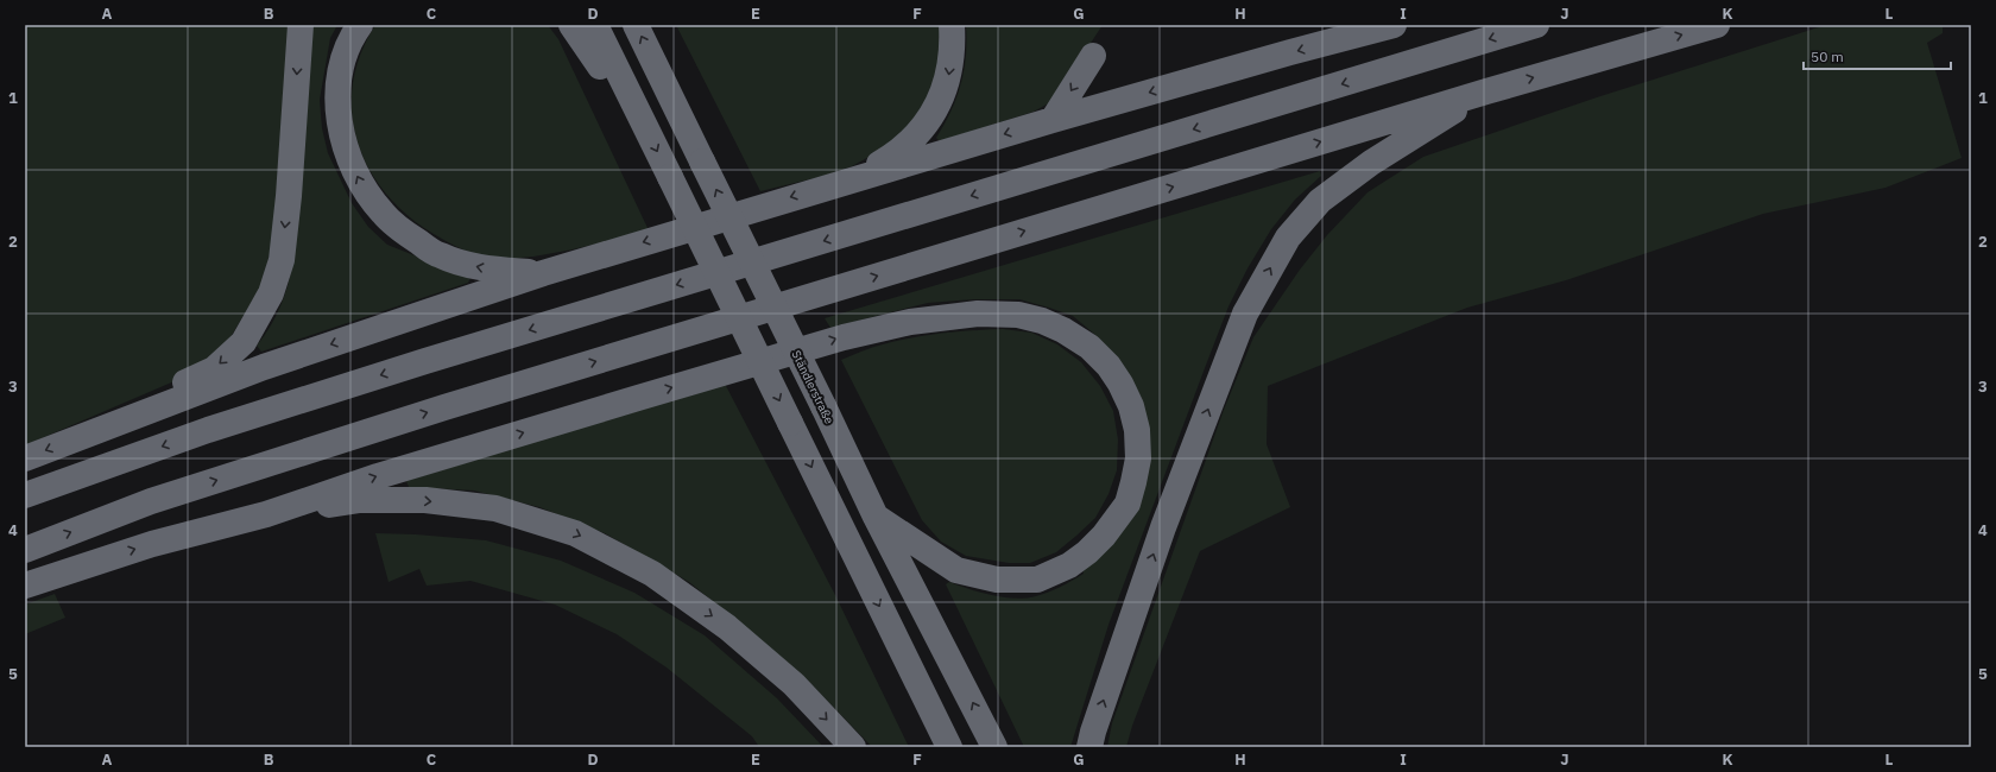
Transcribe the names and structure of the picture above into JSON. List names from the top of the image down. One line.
{"streets":{"highway":["Ständlerstraße"]},"scale_bar":"50 m","grid":{"columns":["A","B","C","D","E","F","G","H","I","J","K","L"],"rows":["1","2","3","4","5"]}}
